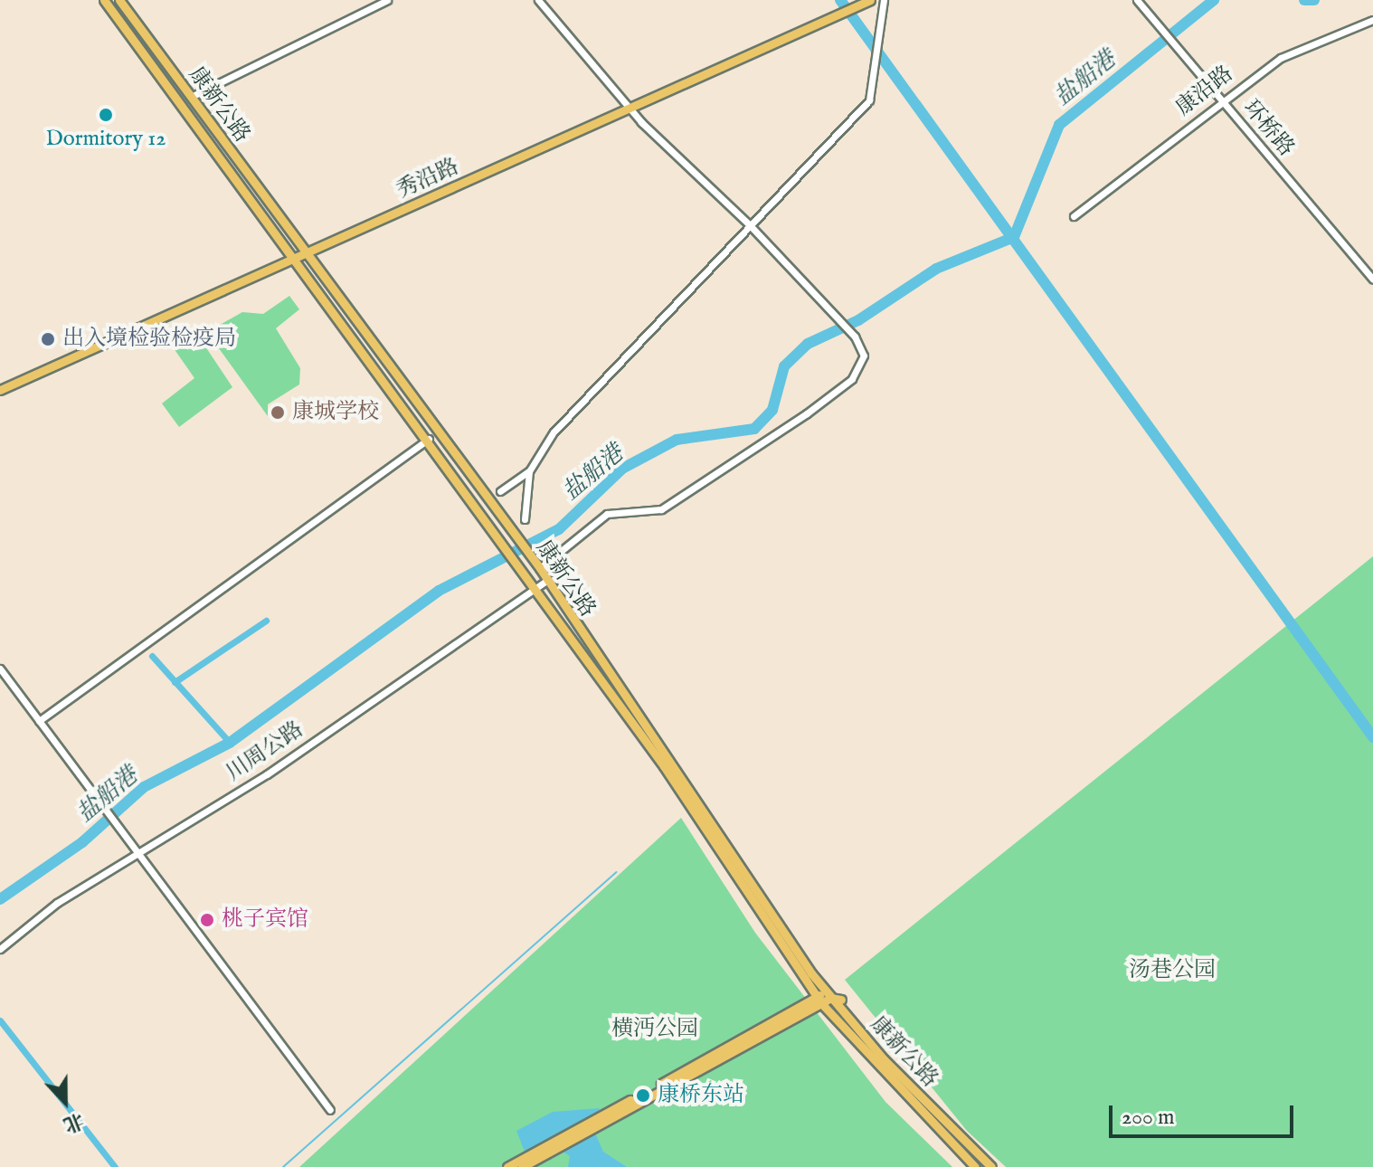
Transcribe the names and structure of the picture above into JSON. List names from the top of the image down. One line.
{"streets":{"main road":["康新公路","秀沿路"],"street":["康沿路","环桥路","川周公路"]},"crossings":[["康沿路","环桥路"],["康新公路","秀沿路"],["康新公路","川周公路"]],"water":["盐船港"],"parks":["汤巷公园","横沔公园"],"places":["Dormitory 12","出入境检验检疫局","康城学校","桃子宾馆","康桥东站"],"scale_bar":"200 m","north":"bottom"}
